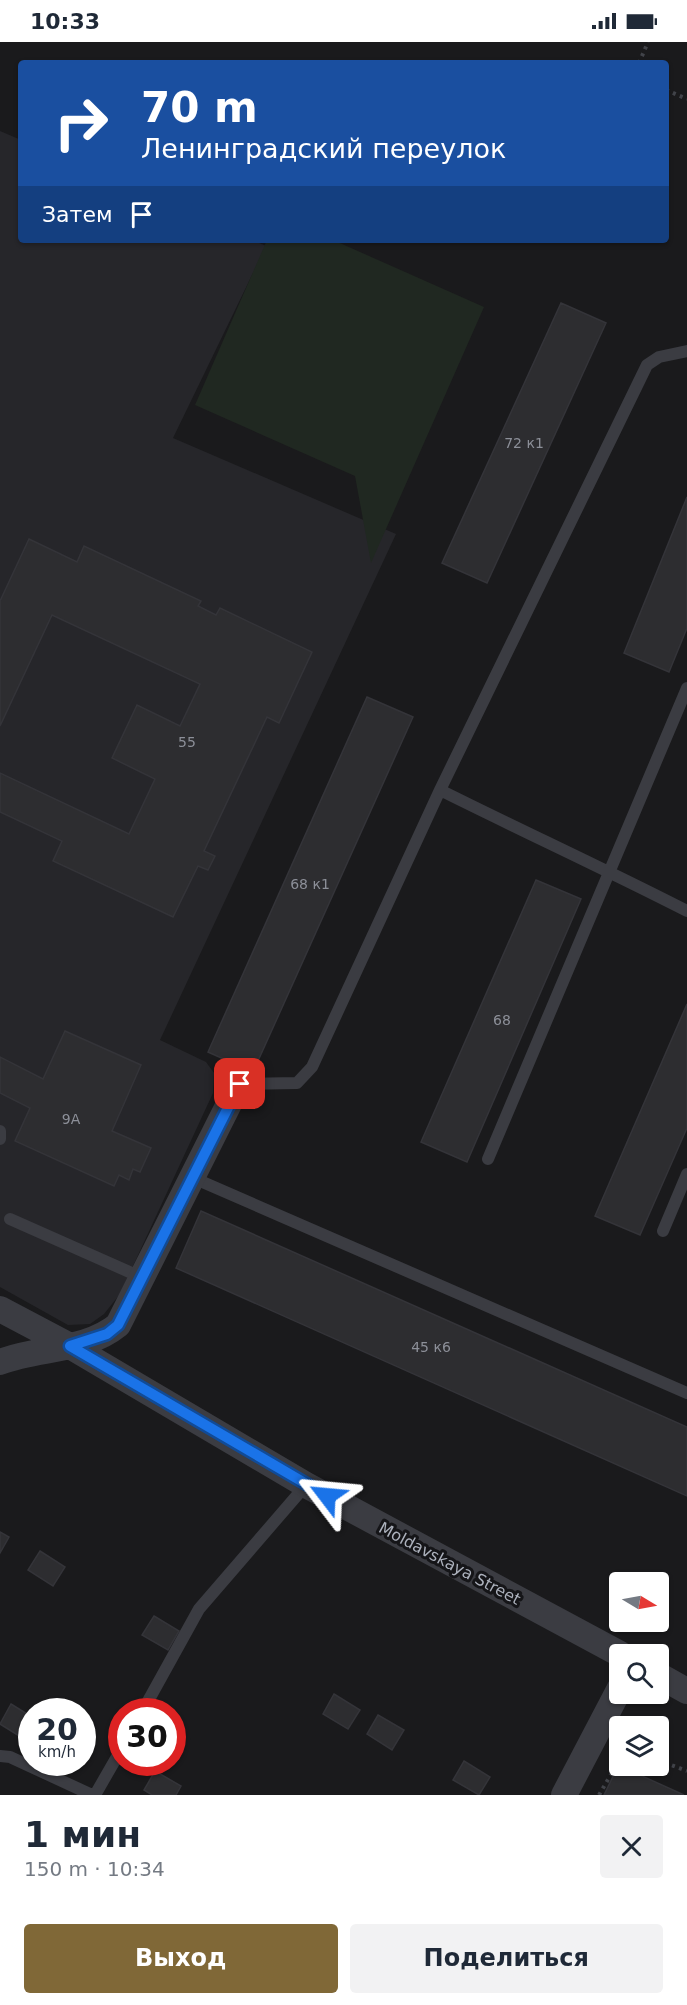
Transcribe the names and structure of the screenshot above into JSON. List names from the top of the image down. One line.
{"streets":{"street":["Moldavskaya Street"]},"house_numbers":["72 к1","55","68 к1","68","9А","45 к6"],"north":"right","page":{"status":"10:33","turn":["70 m","Ленинградский переулок"],"then":"Затем","speed":"20 km/h","limit":"30","heading":["1 мин","150 m · 10:34"],"buttons":["Выход","Поделиться"]}}
